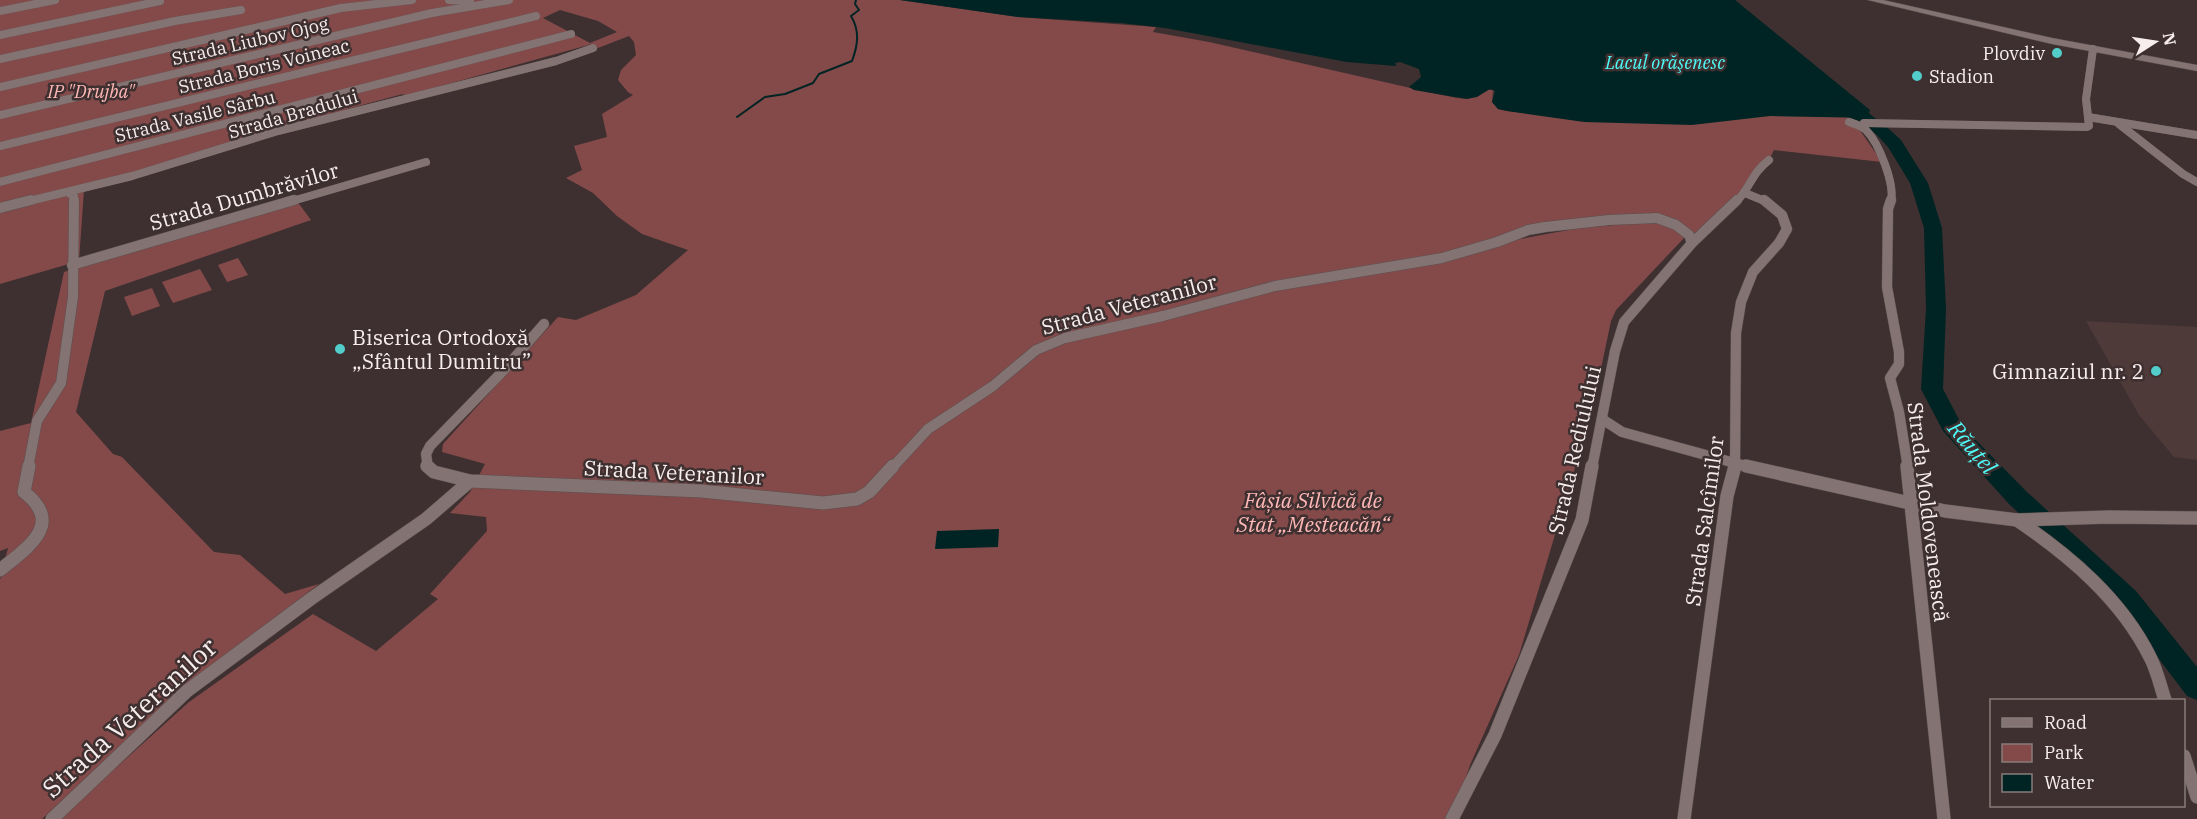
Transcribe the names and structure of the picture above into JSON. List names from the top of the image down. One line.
{"streets":{"street":["Strada Liubov Ojog","Strada Boris Voineac","Strada Bradului","Strada Vasile Sârbu","Strada Dumbrăvilor","Strada Veteranilor","Strada Rediulului","Strada Moldovenească","Strada Salcîmilor"]},"crossings":[["Strada Veteranilor","Strada Rediulului"],["Strada Rediulului","Strada Salcîmilor"]],"water":["Lacul orăşenesc","Răuțel"],"parks":["IP \"Drujba\"","Fâșia Silvică de Stat „Mesteacăn“"],"places":["Plovdiv","Stadion","Biserica Ortodoxă „Sfântul Dumitru”","Gimnaziul nr. 2"],"legend":["Road","Park","Water"],"north":"right"}
